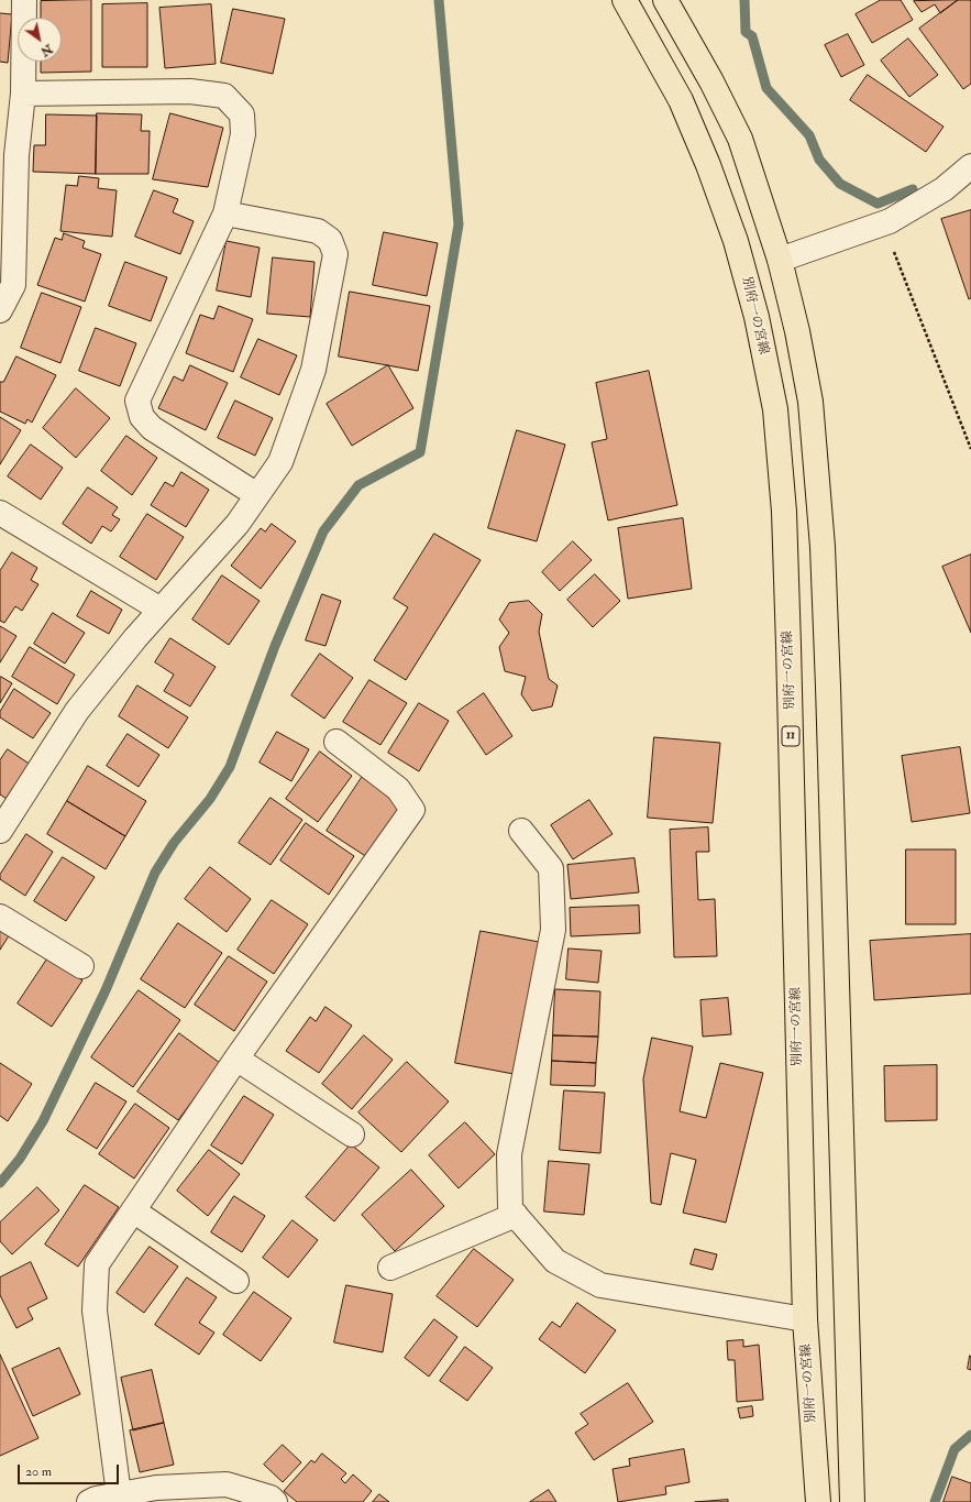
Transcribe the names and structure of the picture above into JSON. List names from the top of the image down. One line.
{"streets":{"main road":["別府一の宮線","11"]},"scale_bar":"20 m","north":"bottom right"}
